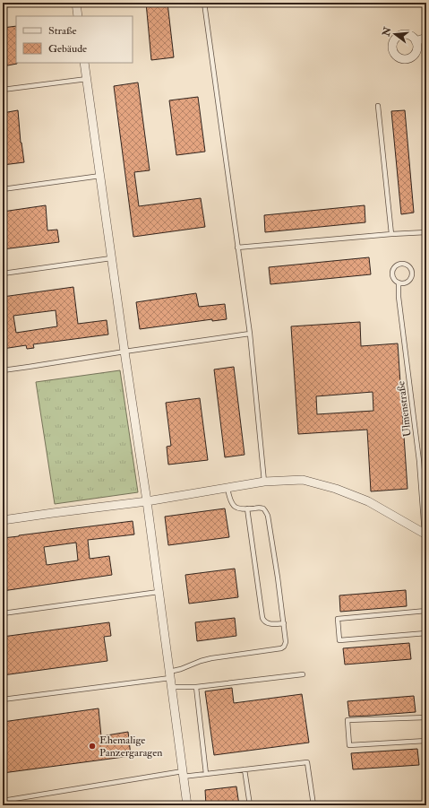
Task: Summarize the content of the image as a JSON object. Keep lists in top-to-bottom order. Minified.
{"streets":{"lane":["Ulmenstraße"]},"places":["Ehemalige Panzergaragen"],"legend":["Straße","Gebäude"],"north":"left"}
